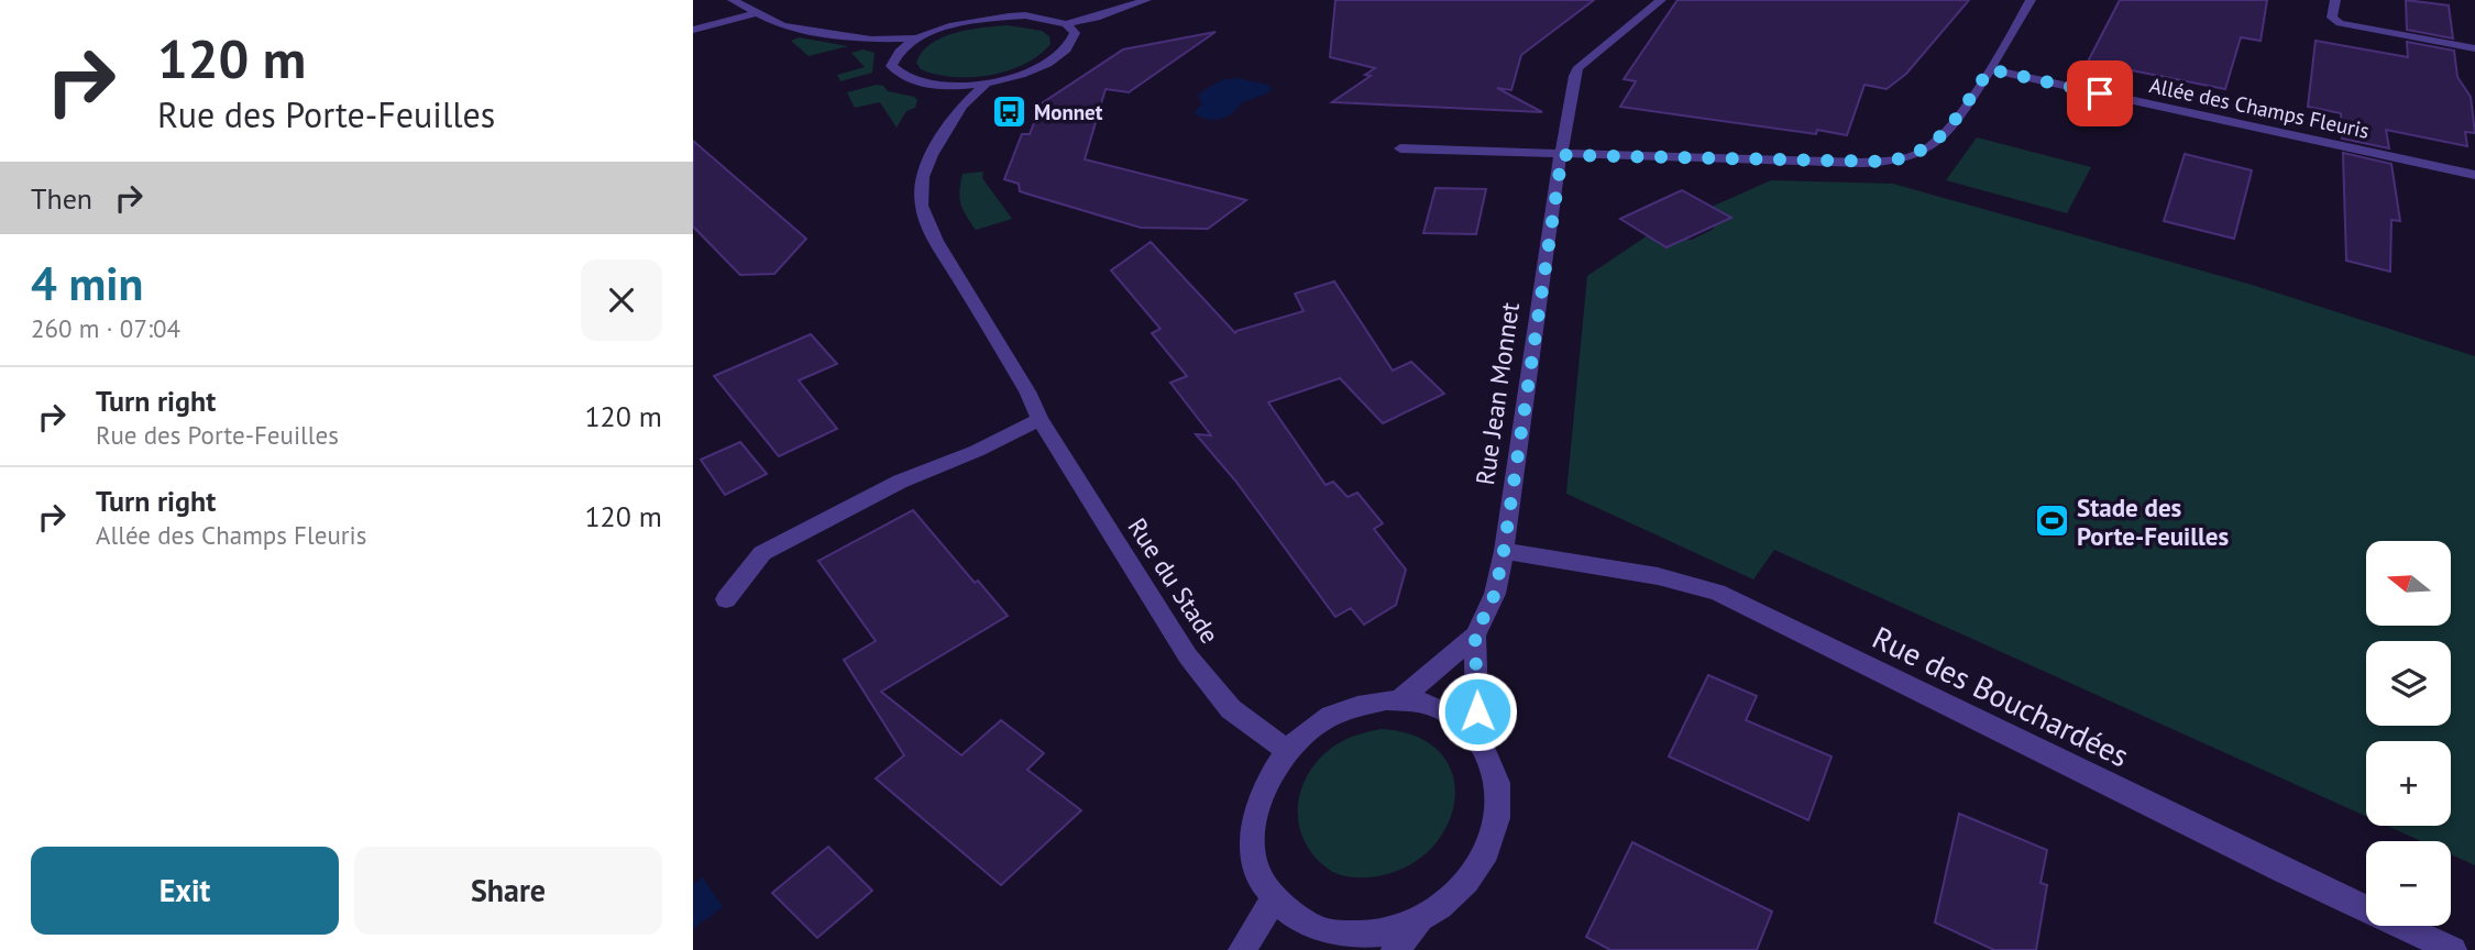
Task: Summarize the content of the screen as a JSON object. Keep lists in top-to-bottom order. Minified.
{"streets":{"street":["Allée des Champs Fleuris","Rue Jean Monnet","Rue du Stade","Rue des Bouchardées"]},"crossings":[["Rue Jean Monnet","Rue du Stade"],["Rue Jean Monnet","Rue des Bouchardées"]],"places":{"bus stop":["Monnet"],"sports":["Stade des Porte-Feuilles"]},"north":"left","page":{"turn":["120 m","Rue des Porte-Feuilles"],"then":"Then","heading":["4 min","260 m · 07:04"],"list":[{"name":"Turn right","note":"Rue des Porte-Feuilles","value":"120 m"},{"name":"Turn right","note":"Allée des Champs Fleuris","value":"120 m"}],"map_buttons":["+","−"],"buttons":["Exit","Share"]}}
